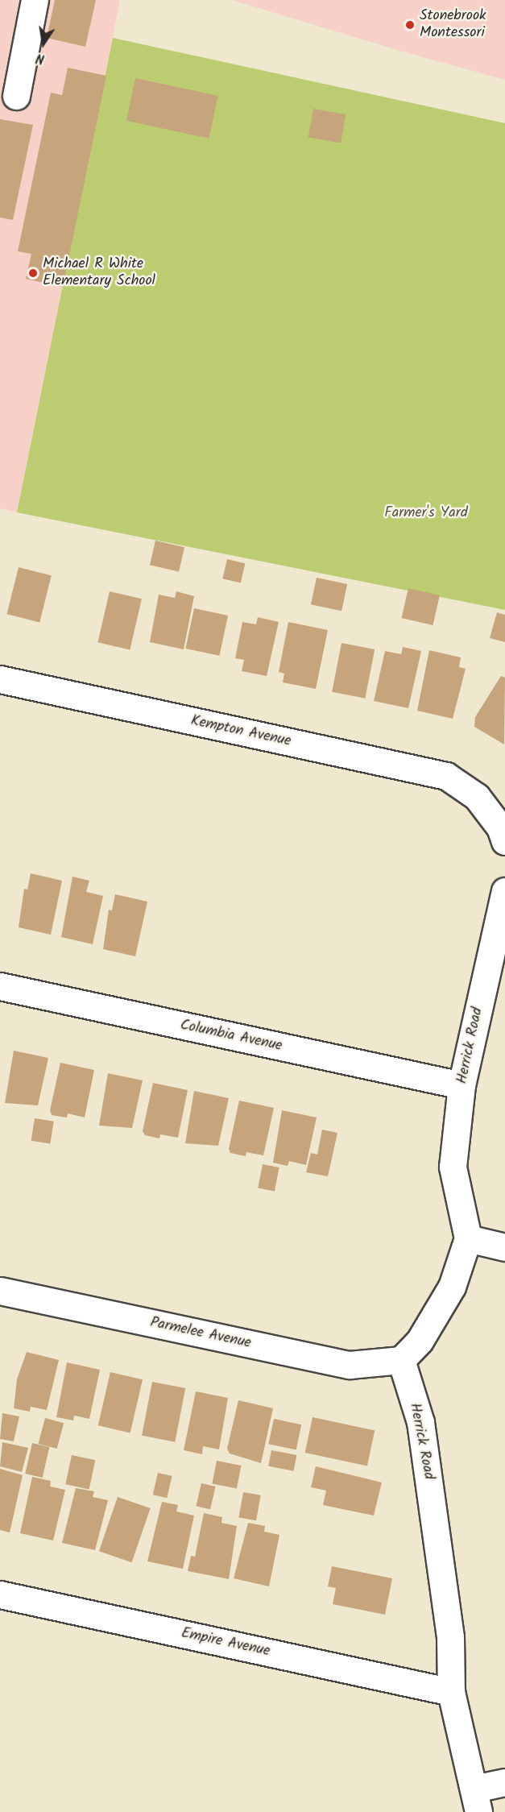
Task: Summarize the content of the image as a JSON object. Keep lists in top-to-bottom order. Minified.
{"streets":{"street":["Kempton Avenue","Columbia Avenue","Herrick Road","Parmelee Avenue","Empire Avenue"]},"crossings":[["Columbia Avenue","Herrick Road"],["Herrick Road","Parmelee Avenue"],["Herrick Road","Empire Avenue"]],"parks":["Farmer's Yard"],"places":["Stonebrook Montessori","Michael R White Elementary School"],"north":"bottom"}
